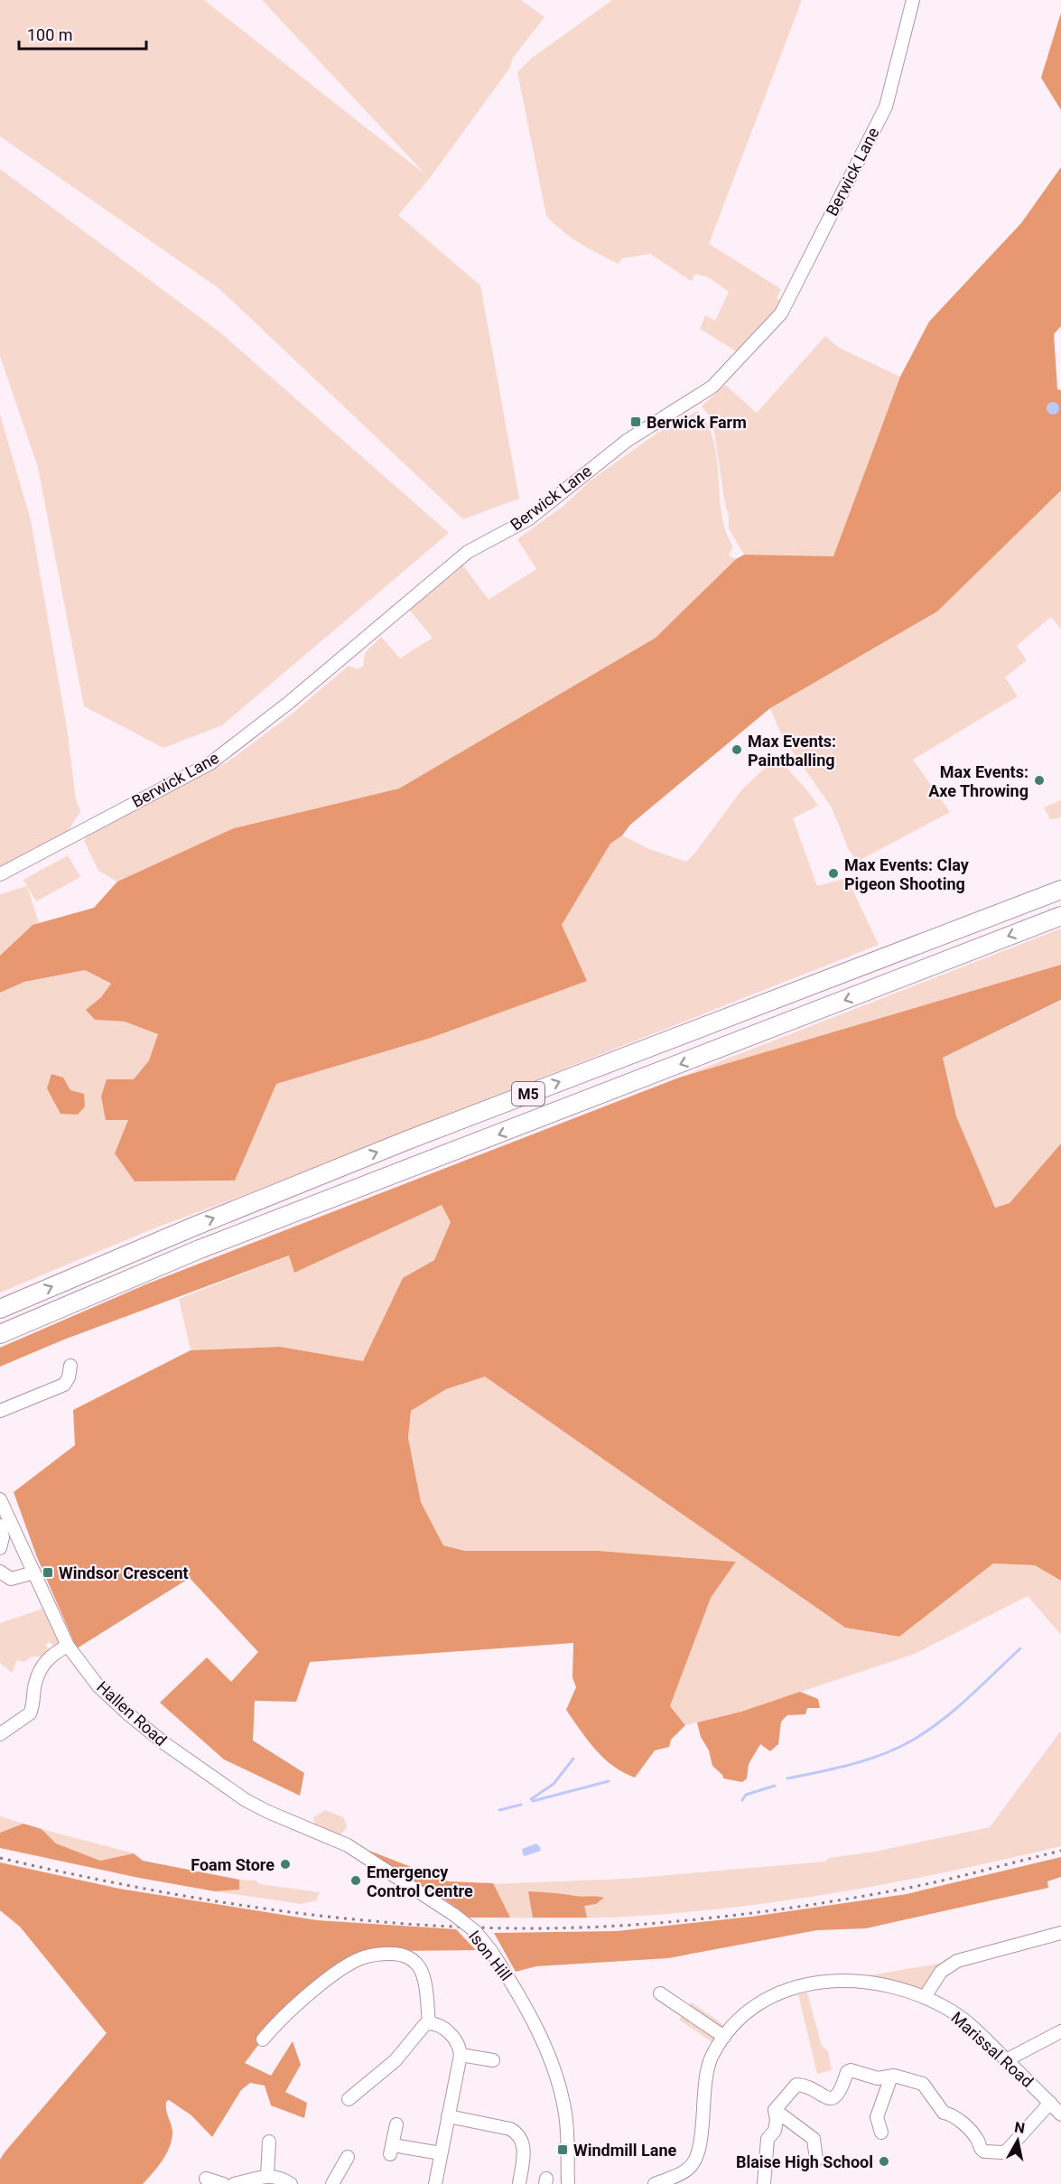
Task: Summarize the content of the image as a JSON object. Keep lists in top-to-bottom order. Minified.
{"streets":{"highway":["M5"],"street":["Berwick Lane","Hallen Road","Ison Hill","Marissal Road"]},"crossings":[["Hallen Road","Ison Hill"]],"places":{"transit":["Berwick Farm","Windsor Crescent","Windmill Lane"],"other":["Max Events: Paintballing","Max Events: Axe Throwing","Max Events: Clay Pigeon Shooting","Foam Store","Emergency Control Centre","Blaise High School"]},"scale_bar":"100 m","north":"top"}
